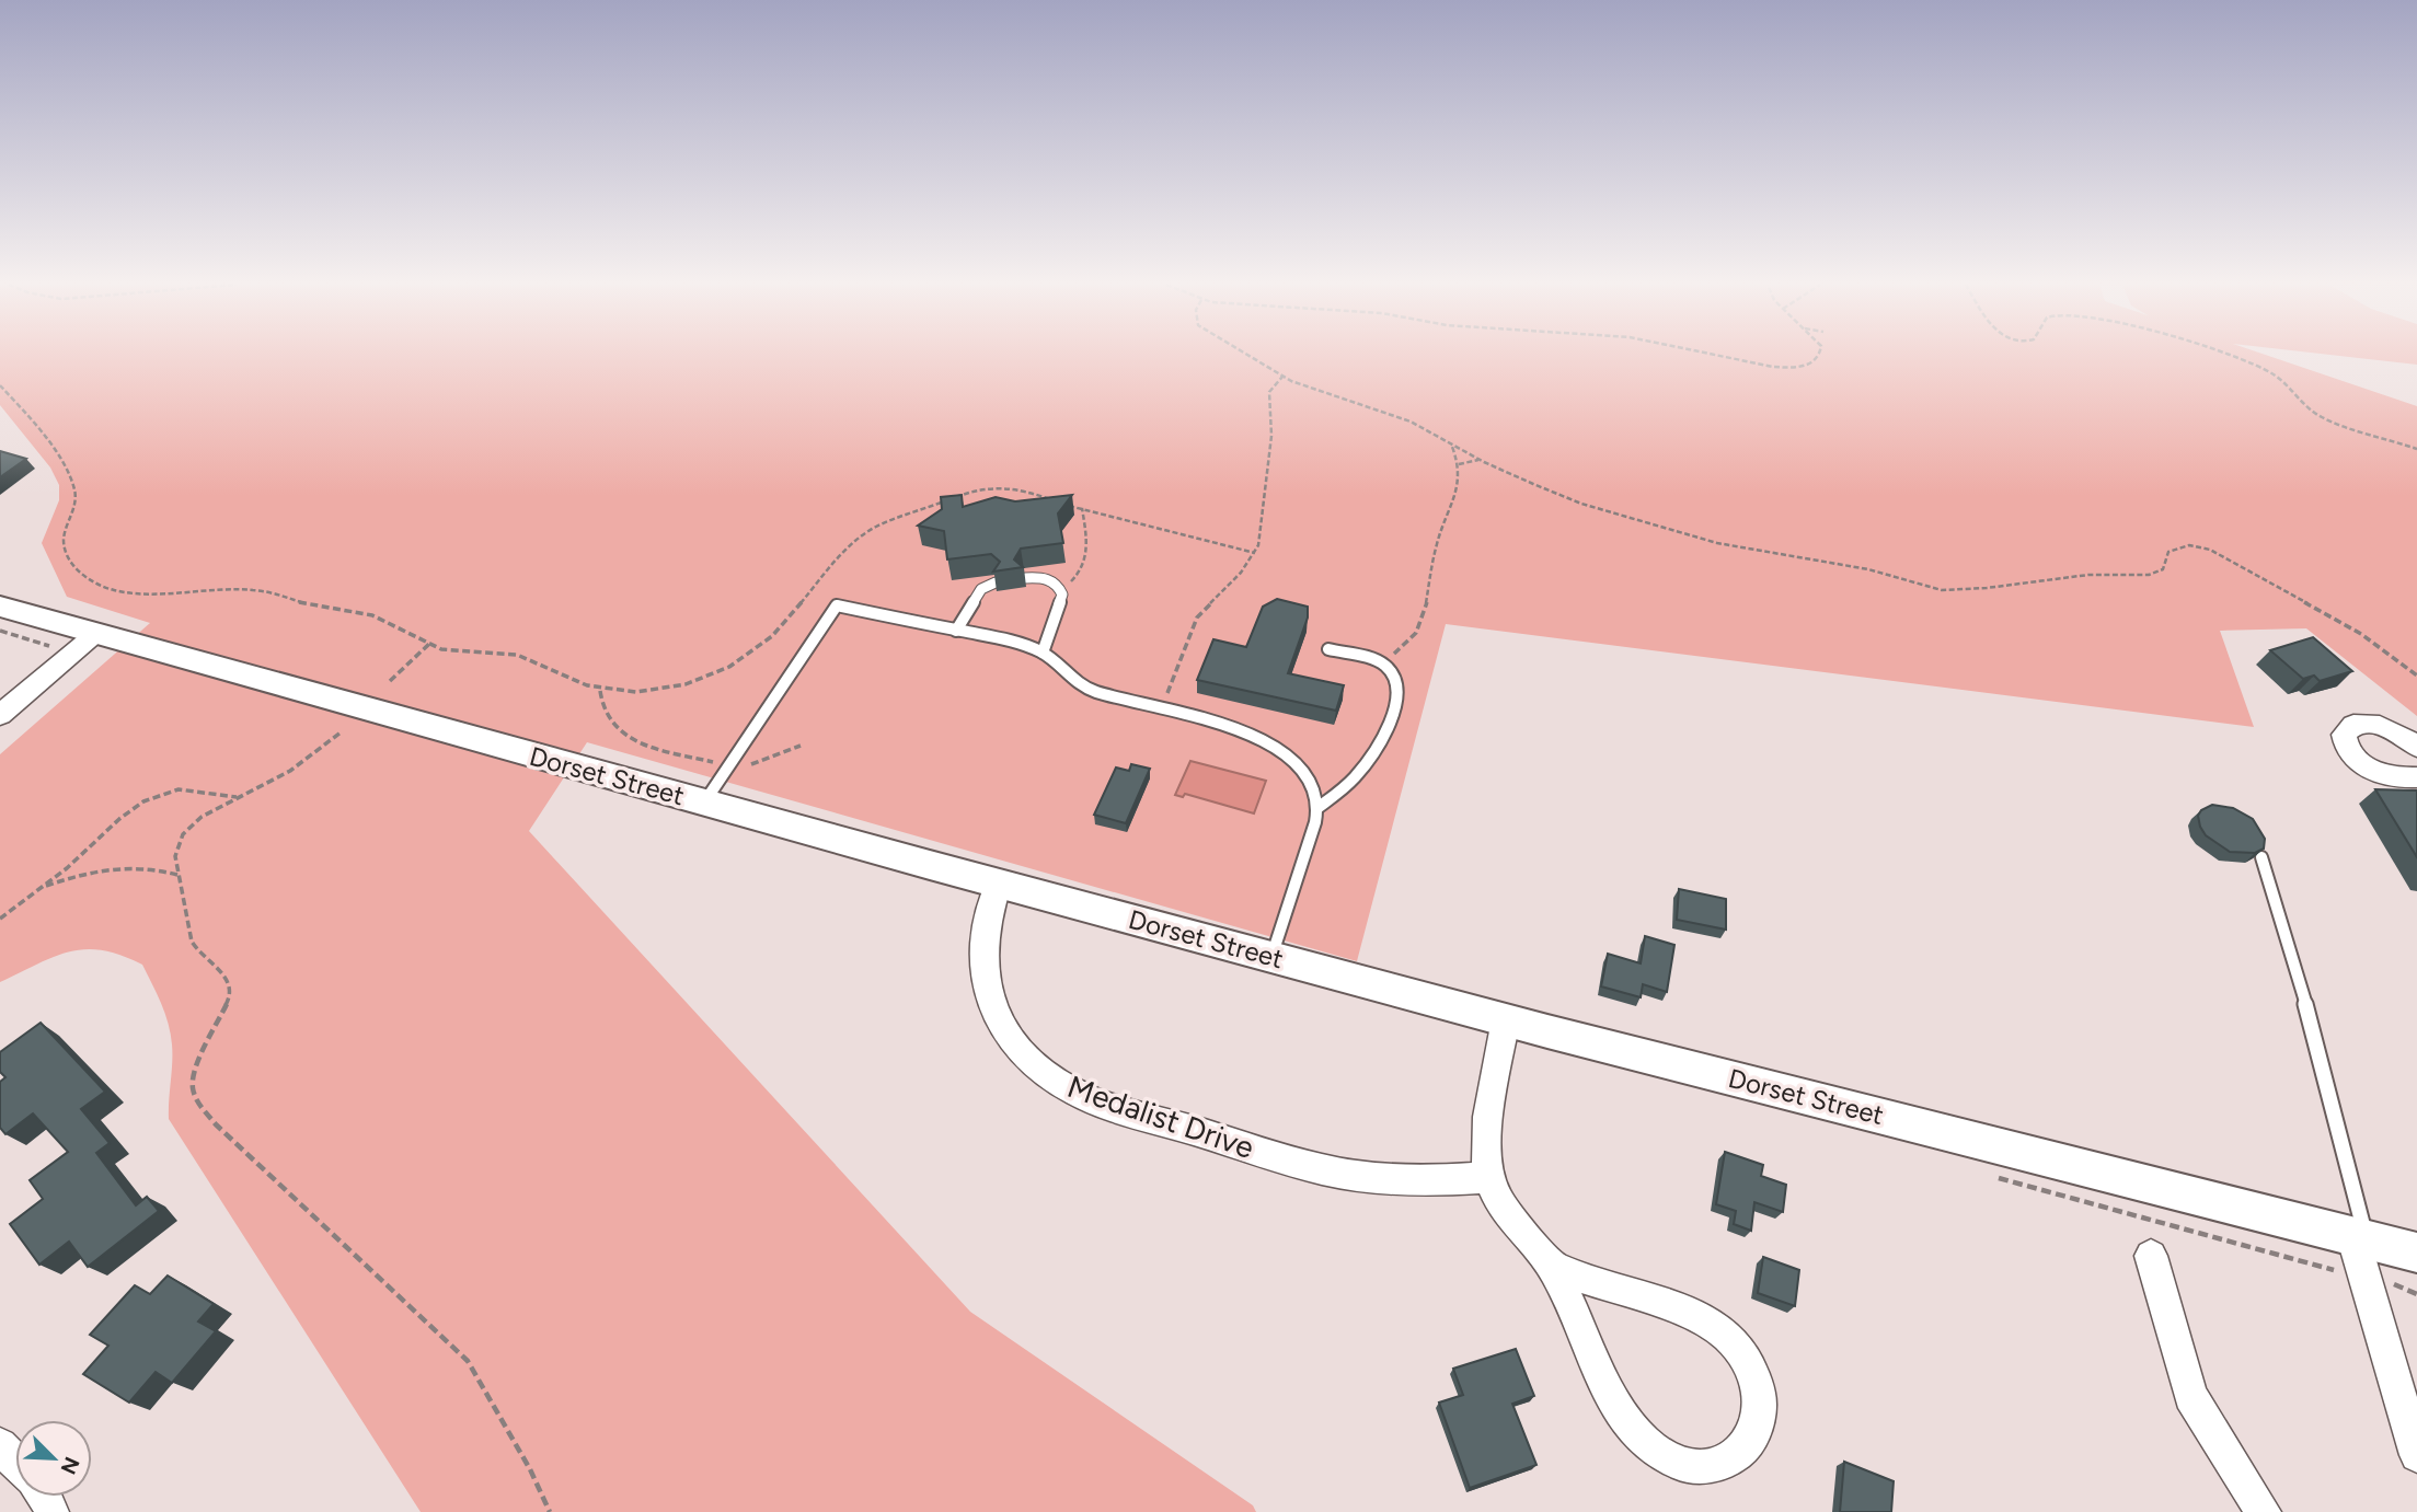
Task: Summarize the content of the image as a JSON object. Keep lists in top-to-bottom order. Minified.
{"streets":{"street":["Dorset Street","Medalist Drive"]},"crossings":[["Dorset Street","Medalist Drive"]],"north":"bottom right"}
